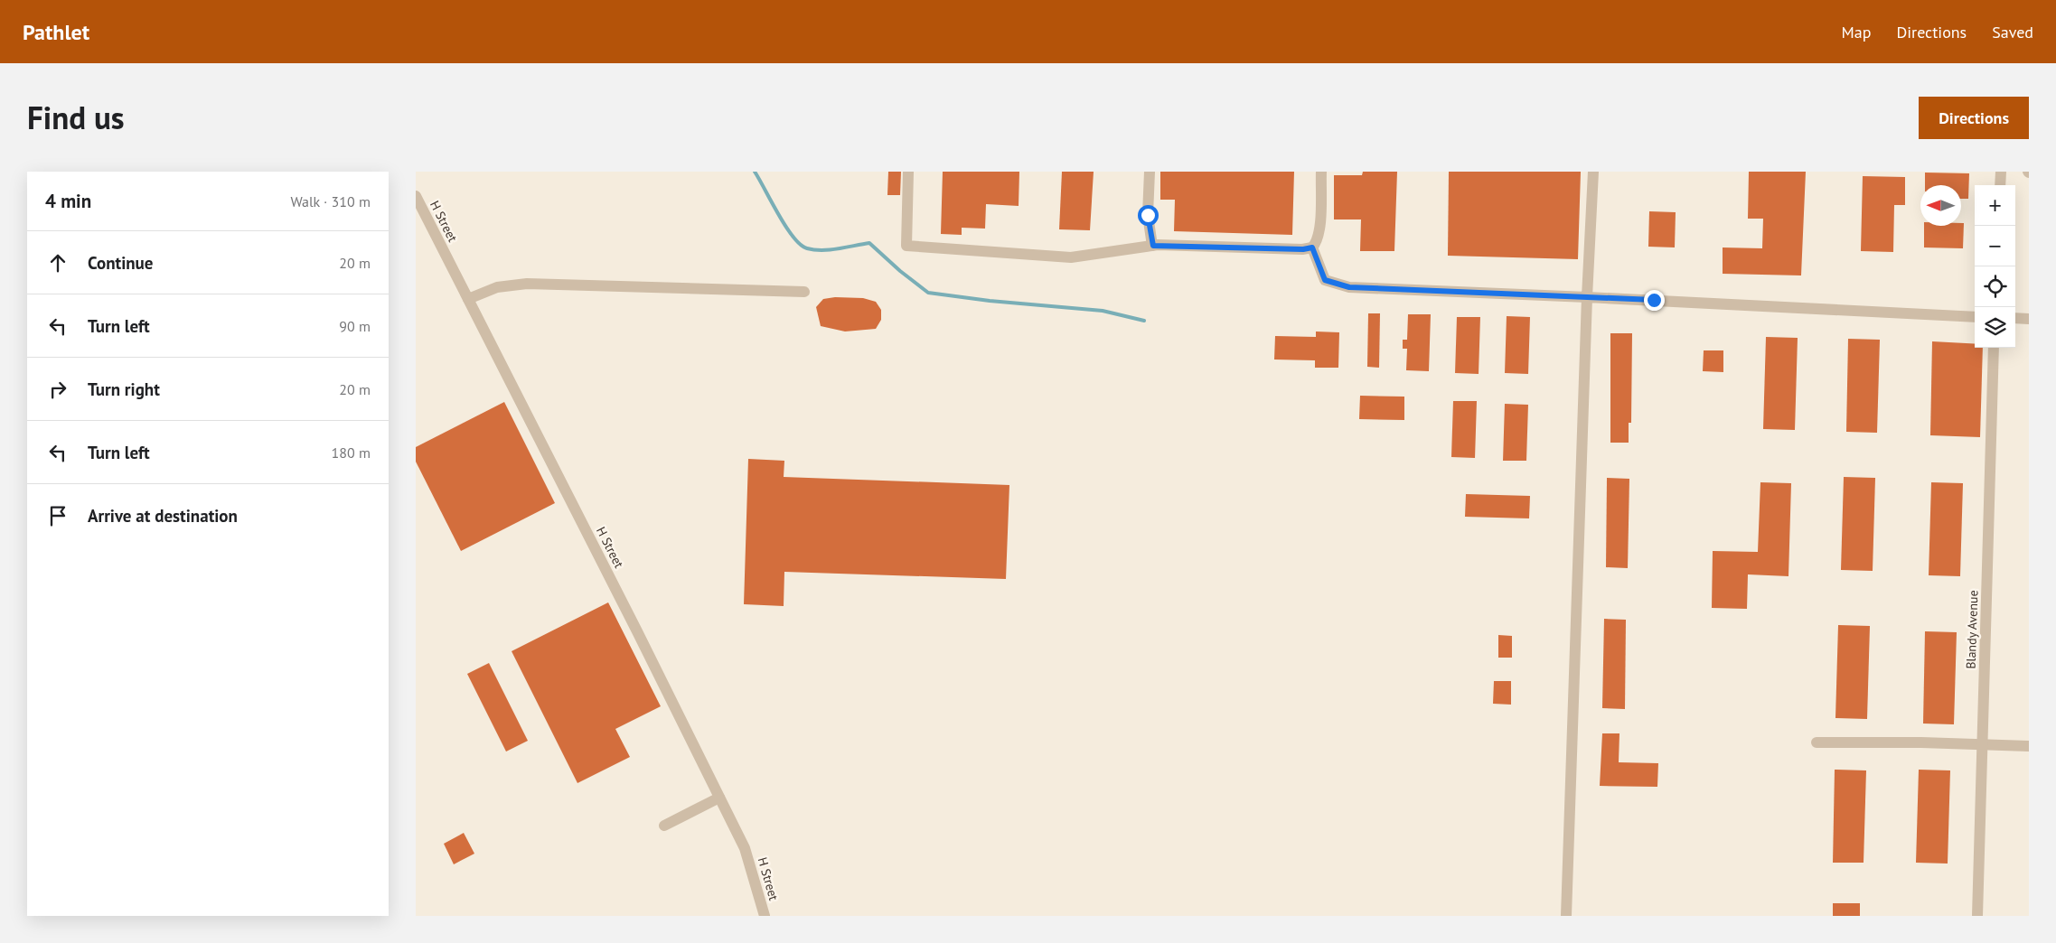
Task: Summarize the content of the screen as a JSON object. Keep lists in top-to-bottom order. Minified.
{"streets":{"street":["H Street","Blandy Avenue"]},"north":"left","page":{"header":"Pathlet","nav":["Map","Directions","Saved"],"title":"Find us","buttons":"Directions","heading":["4 min","Walk · 310 m"],"map_buttons":["+","−"],"list":[["Continue","20 m"],["Turn left","90 m"],["Turn right","20 m"],["Turn left","180 m"],"Arrive at destination"]}}
